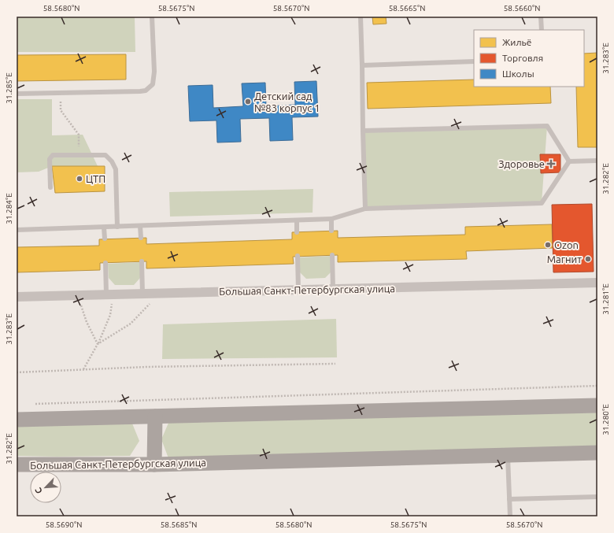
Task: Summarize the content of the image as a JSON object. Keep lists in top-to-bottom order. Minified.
{"streets":{"main road":["Большая Санкт-Петербургская улица"]},"places":{"other":["Детский сад №83 корпус 1","ЦТП","Ozon","Магнит"],"health":["Здоровье"]},"legend":["Жильё","Торговля","Школы"],"north":"bottom left","coordinates":["58.5680°N","58.5675°N","58.5670°N","58.5665°N","58.5660°N","31.283°E","31.285°E","31.282°E","31.284°E","31.281°E","31.280°E","58.5690°N","58.5685°N"]}
